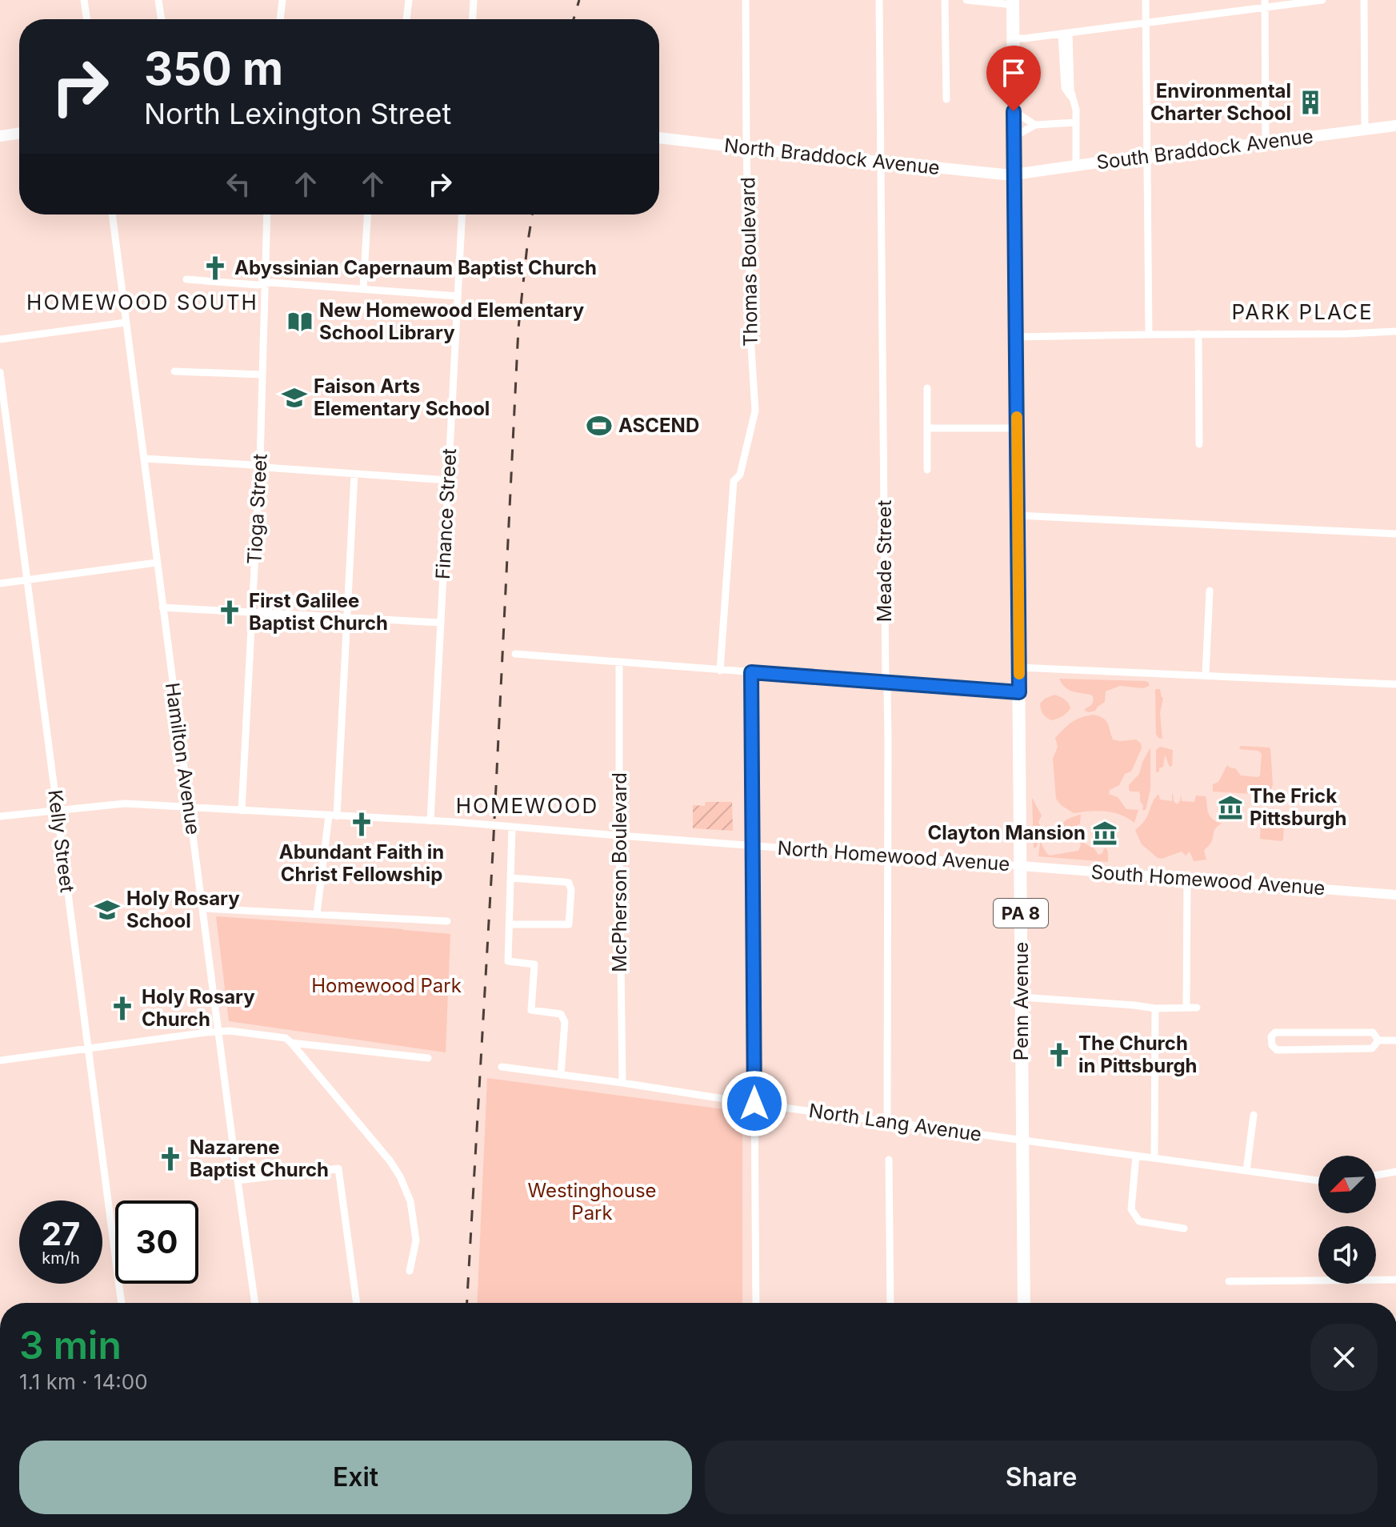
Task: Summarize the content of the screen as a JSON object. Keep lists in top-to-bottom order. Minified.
{"streets":{"highway":["PA 8","Penn Avenue"],"main road":["South Braddock Avenue","North Braddock Avenue"],"street":["Thomas Boulevard","Tioga Street","Finance Street","Meade Street","Hamilton Avenue","Kelly Street","North Homewood Avenue","McPherson Boulevard","South Homewood Avenue","North Lang Avenue"]},"crossings":[["South Braddock Avenue","North Braddock Avenue"],["South Braddock Avenue","Penn Avenue"],["North Braddock Avenue","Thomas Boulevard"],["North Braddock Avenue","Meade Street"],["North Braddock Avenue","Penn Avenue"],["Tioga Street","North Homewood Avenue"],["Finance Street","North Homewood Avenue"],["Meade Street","North Homewood Avenue"],["Meade Street","North Lang Avenue"],["Hamilton Avenue","North Homewood Avenue"],["Kelly Street","North Homewood Avenue"],["North Homewood Avenue","McPherson Boulevard"],["North Homewood Avenue","South Homewood Avenue"],["North Homewood Avenue","Penn Avenue"],["McPherson Boulevard","North Lang Avenue"],["South Homewood Avenue","Penn Avenue"],["Penn Avenue","North Lang Avenue"]],"districts":["HOMEWOOD SOUTH","PARK PLACE","HOMEWOOD"],"parks":["Homewood Park","Westinghouse Park"],"places":{"building":["Environmental Charter School"],"church":["Abyssinian Capernaum Baptist Church","First Galilee Baptist Church","Abundant Faith in Christ Fellowship","Holy Rosary Church","The Church in Pittsburgh","Nazarene Baptist Church"],"library":["New Homewood Elementary School Library"],"school or university":["Faison Arts Elementary School","Holy Rosary School"],"sports":["ASCEND"],"museum":["The Frick Pittsburgh","Clayton Mansion"]},"north":"bottom left","page":{"turn":["350 m","North Lexington Street"],"speed":"27 km/h","limit":"30","heading":["3 min","1.1 km · 14:00"],"buttons":["Exit","Share"]}}
